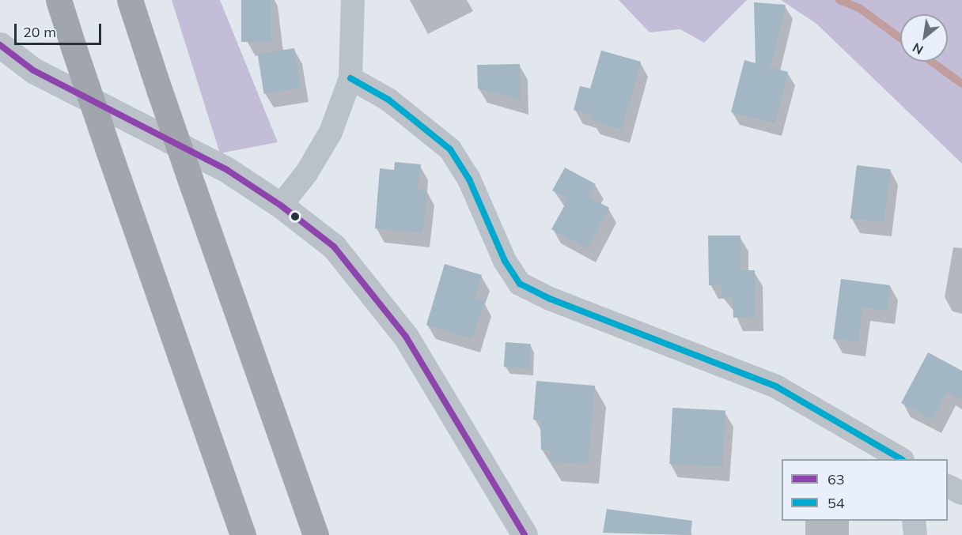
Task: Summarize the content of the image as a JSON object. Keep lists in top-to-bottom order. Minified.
{"lines":["transit line 63","transit line 54"],"legend":["63","54"],"scale_bar":"20 m","north":"bottom left"}
